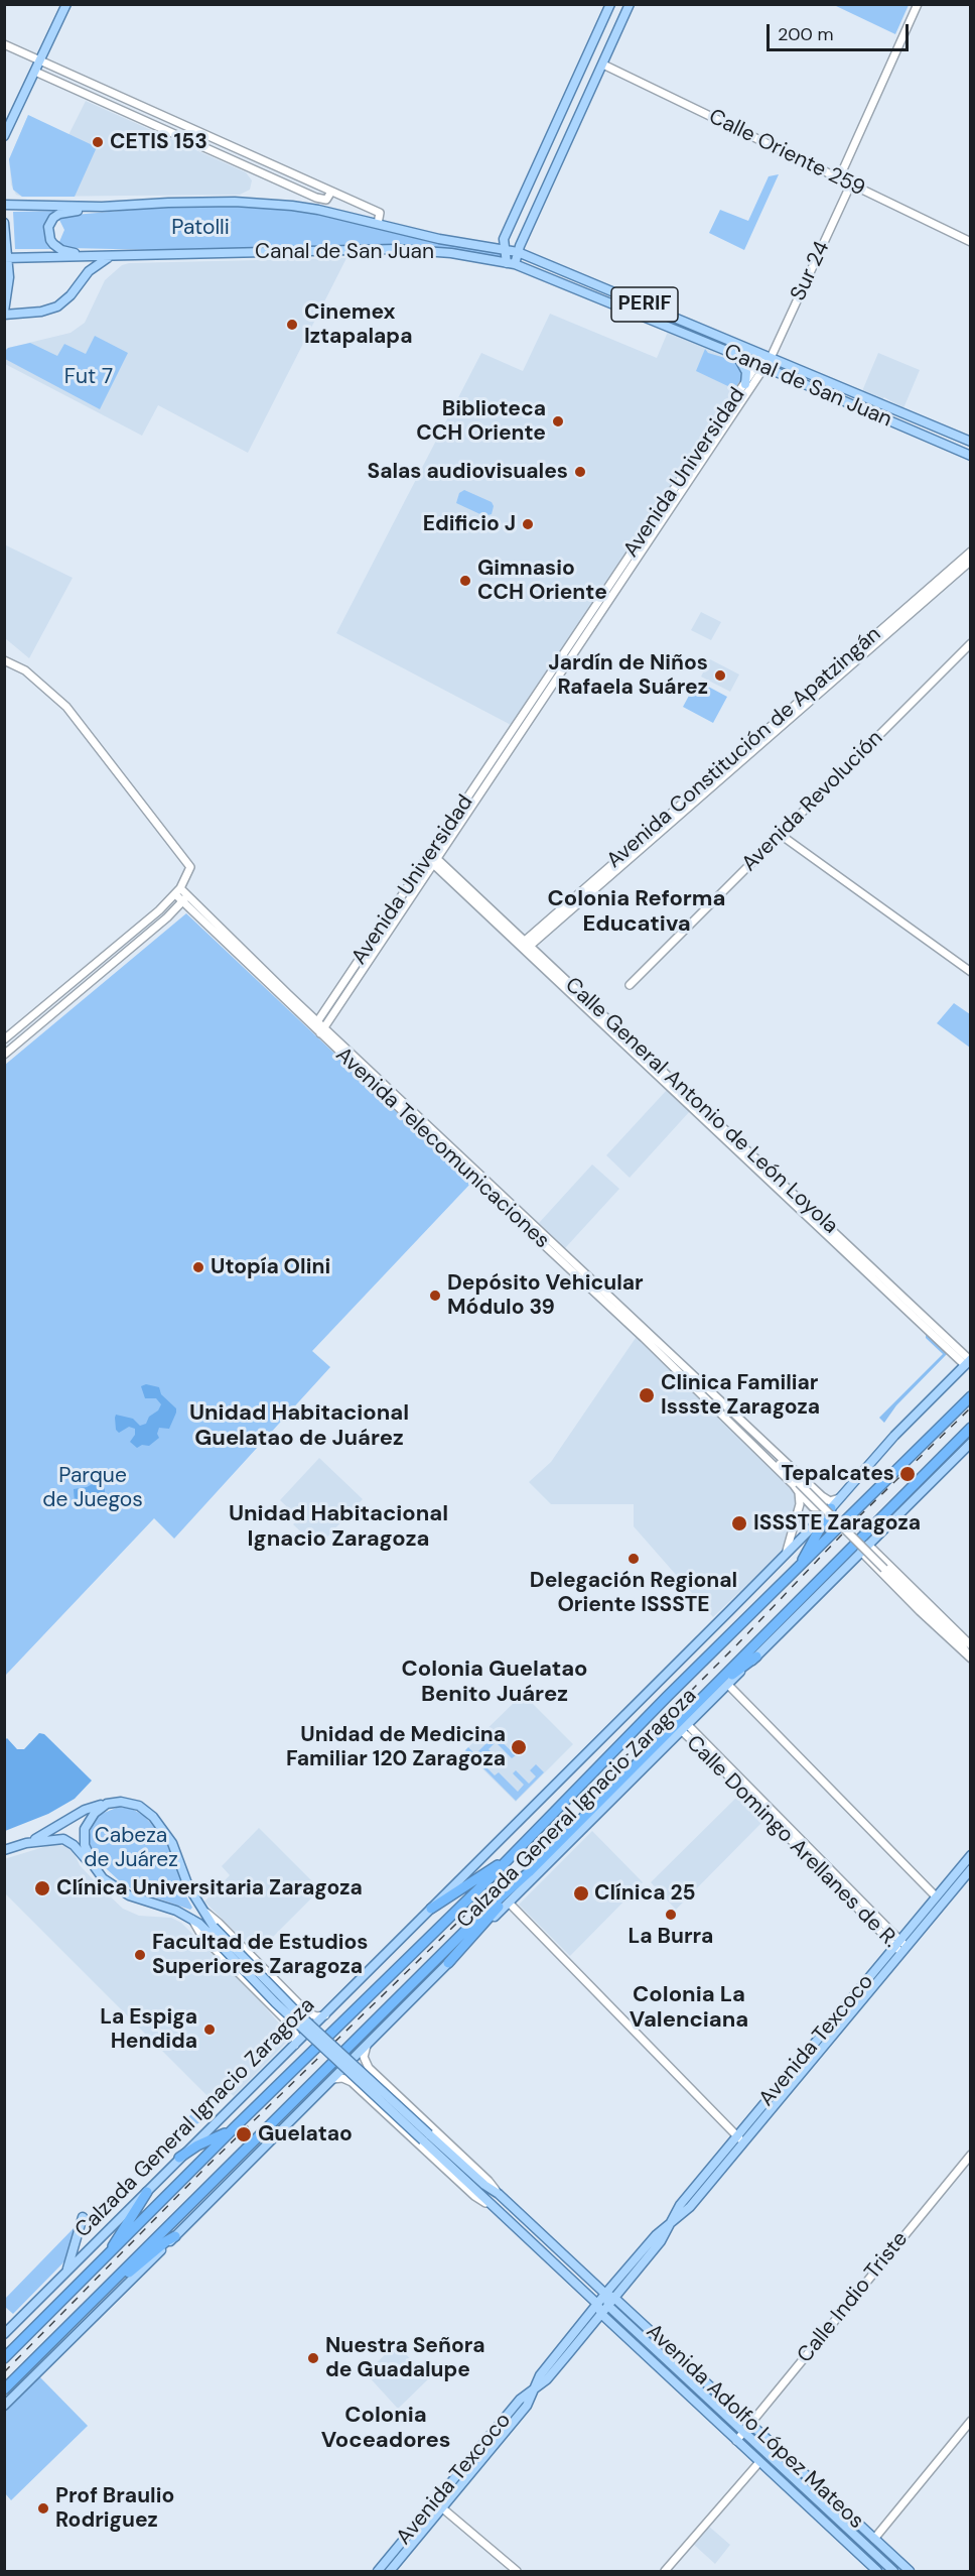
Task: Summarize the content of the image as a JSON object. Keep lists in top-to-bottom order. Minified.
{"streets":{"highway":["Calzada General Ignacio Zaragoza"],"main road":["Canal de San Juan","PERIF","Avenida Texcoco","Avenida Adolfo López Mateos"],"street":["Calle Oriente 259","Sur 24","Avenida Universidad","Avenida Constitución de Apatzingán","Avenida Revolución","Calle General Antonio de León Loyola","Avenida Telecomunicaciones","Calle Domingo Arellanes de R.","Calle Indio Triste"]},"crossings":[["Calle Oriente 259","Sur 24"],["Canal de San Juan","Sur 24"],["Canal de San Juan","PERIF"],["Canal de San Juan","Avenida Universidad"],["Sur 24","Avenida Universidad"],["Avenida Universidad","Calle General Antonio de León Loyola"],["Avenida Universidad","Avenida Telecomunicaciones"],["Avenida Constitución de Apatzingán","Calle General Antonio de León Loyola"],["Calle General Antonio de León Loyola","Calzada General Ignacio Zaragoza"],["Calzada General Ignacio Zaragoza","Calle Domingo Arellanes de R."],["Calle Domingo Arellanes de R.","Avenida Texcoco"],["Avenida Texcoco","Avenida Adolfo López Mateos"],["Calle Indio Triste","Avenida Adolfo López Mateos"]],"districts":["Colonia Reforma Educativa","Unidad Habitacional Guelatao de Juárez","Unidad Habitacional Ignacio Zaragoza","Colonia Guelatao Benito Juárez","Colonia La Valenciana","Colonia Voceadores"],"parks":["Patolli","Fut 7","Parque de Juegos","Cabeza de Juárez"],"places":["CETIS 153","Cinemex Iztapalapa","Biblioteca CCH Oriente","Salas audiovisuales","Edificio J","Gimnasio CCH Oriente","Jardín de Niños Rafaela Suárez","Utopía Olini","Depósito Vehicular Módulo 39","Clinica Familiar Issste Zaragoza","Tepalcates","ISSSTE Zaragoza","Delegación Regional Oriente ISSSTE","Unidad de Medicina Familiar 120 Zaragoza","Clínica Universitaria Zaragoza","Clínica 25","La Burra","Facultad de Estudios Superiores Zaragoza","La Espiga Hendida","Guelatao","Nuestra Señora de Guadalupe","Prof Braulio Rodriguez"],"scale_bar":"200 m"}
